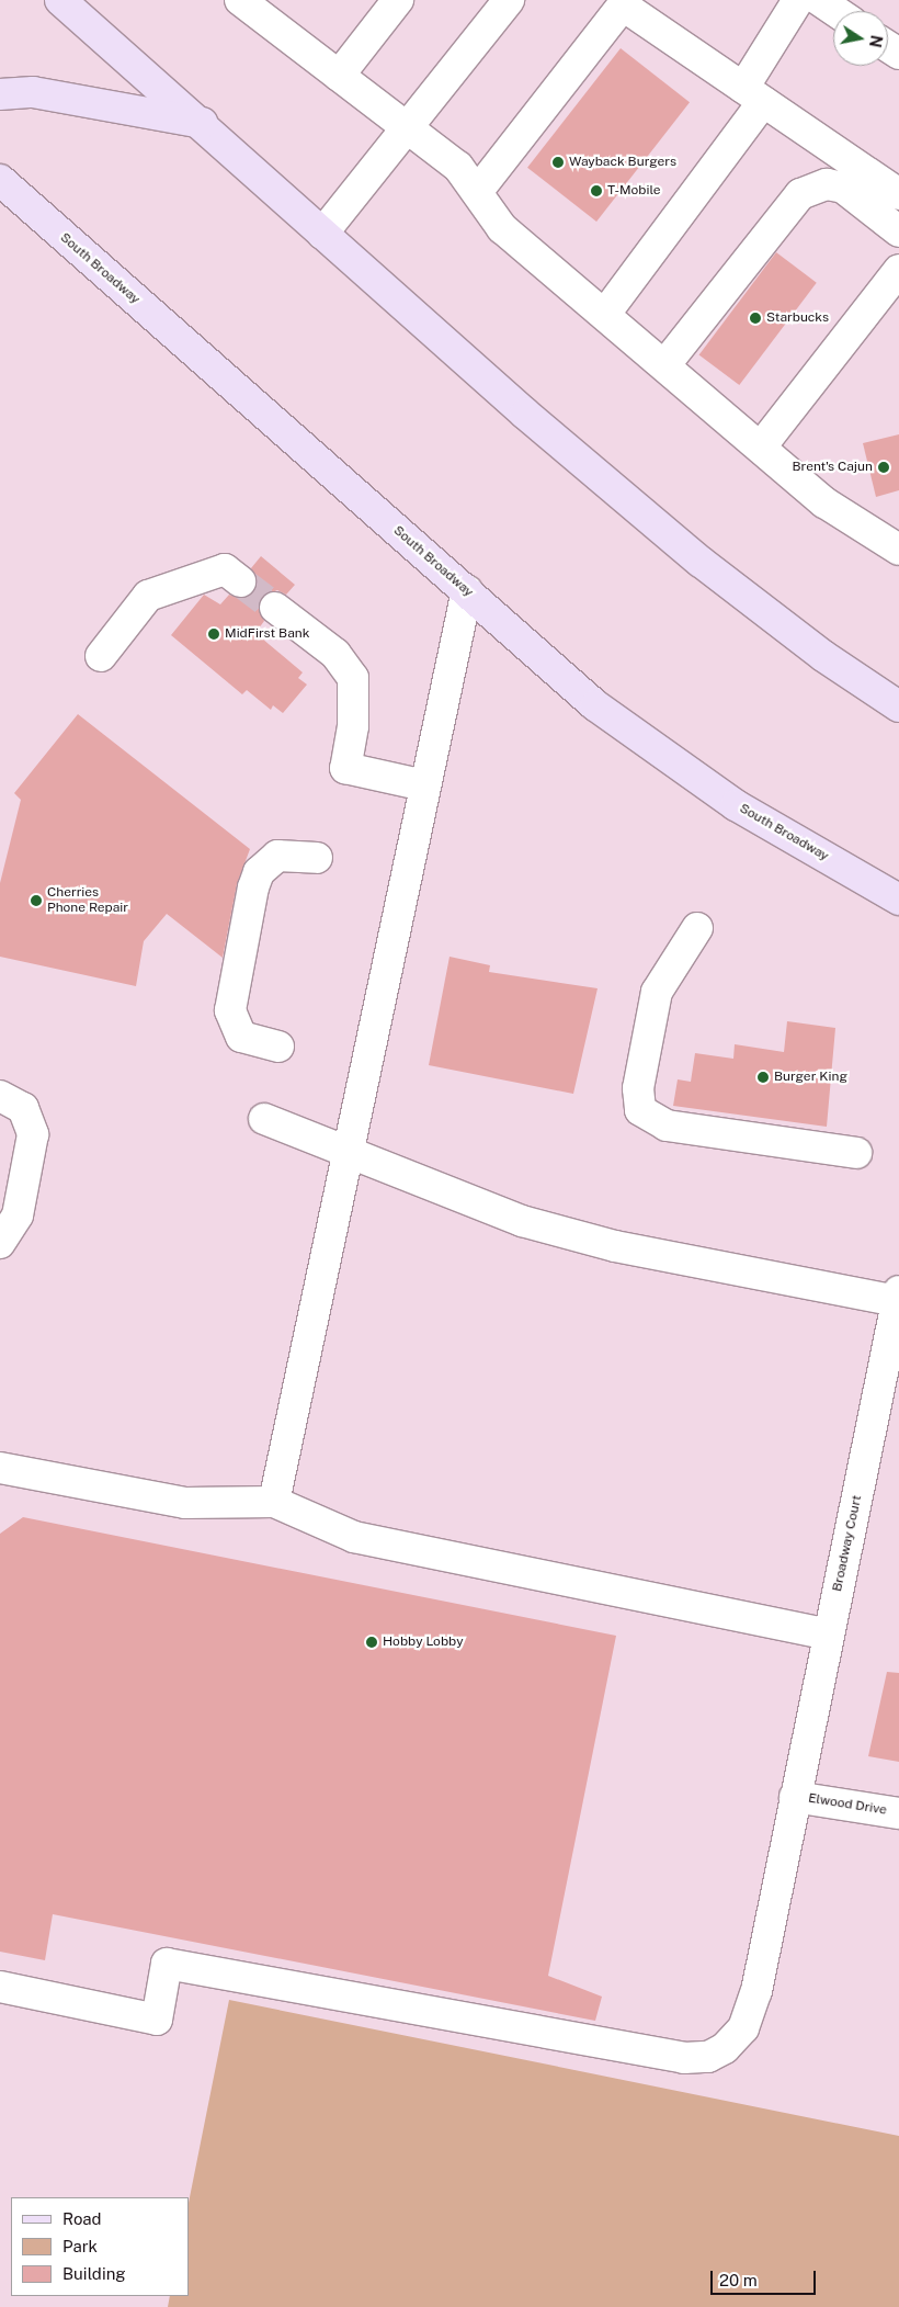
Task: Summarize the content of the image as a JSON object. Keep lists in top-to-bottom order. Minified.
{"streets":{"main road":["South Broadway"],"street":["Broadway Court","Elwood Drive"]},"crossings":[["Broadway Court","Elwood Drive"]],"places":["Wayback Burgers","T-Mobile","Starbucks","Brent's Cajun","MidFirst Bank","Cherries Phone Repair","Burger King","Hobby Lobby"],"legend":["Road","Park","Building"],"scale_bar":"20 m","north":"right"}
